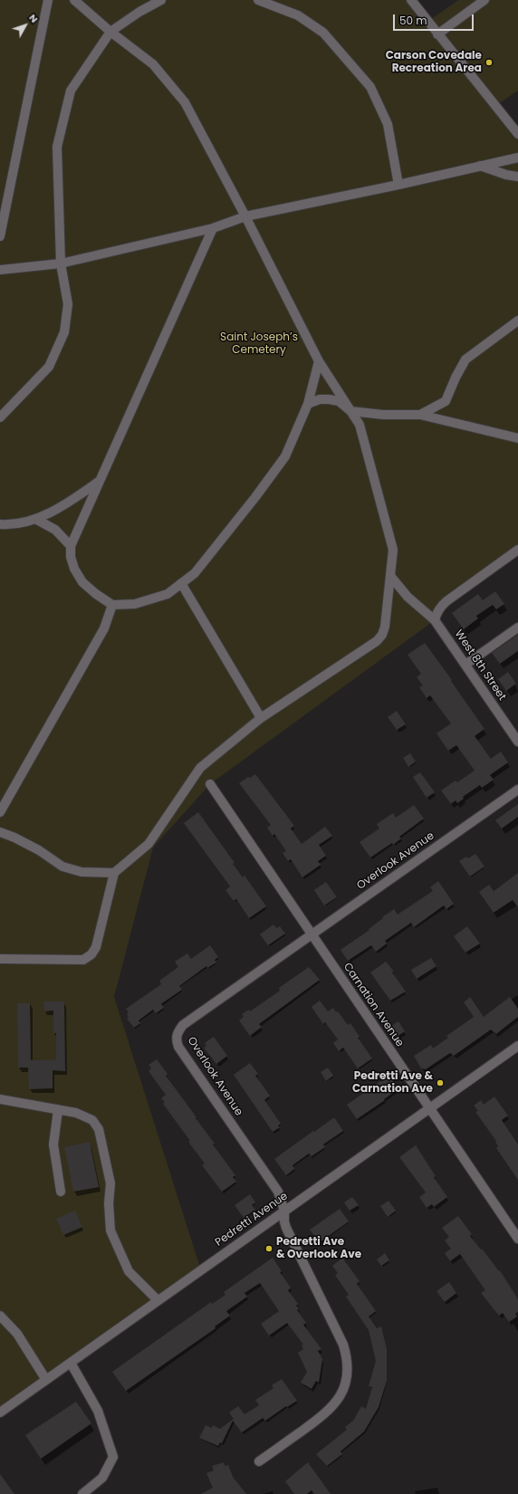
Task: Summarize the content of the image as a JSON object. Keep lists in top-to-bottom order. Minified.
{"streets":{"street":["West 8th Street","Overlook Avenue","Carnation Avenue","Pedretti Avenue"]},"crossings":[["Overlook Avenue","Carnation Avenue"],["Overlook Avenue","Pedretti Avenue"],["Carnation Avenue","Pedretti Avenue"]],"parks":["Saint Joseph’s Cemetery"],"places":["Carson Covedale Recreation Area","Pedretti Ave & Carnation Ave","Pedretti Ave & Overlook Ave"],"scale_bar":"50 m","north":"top right"}
